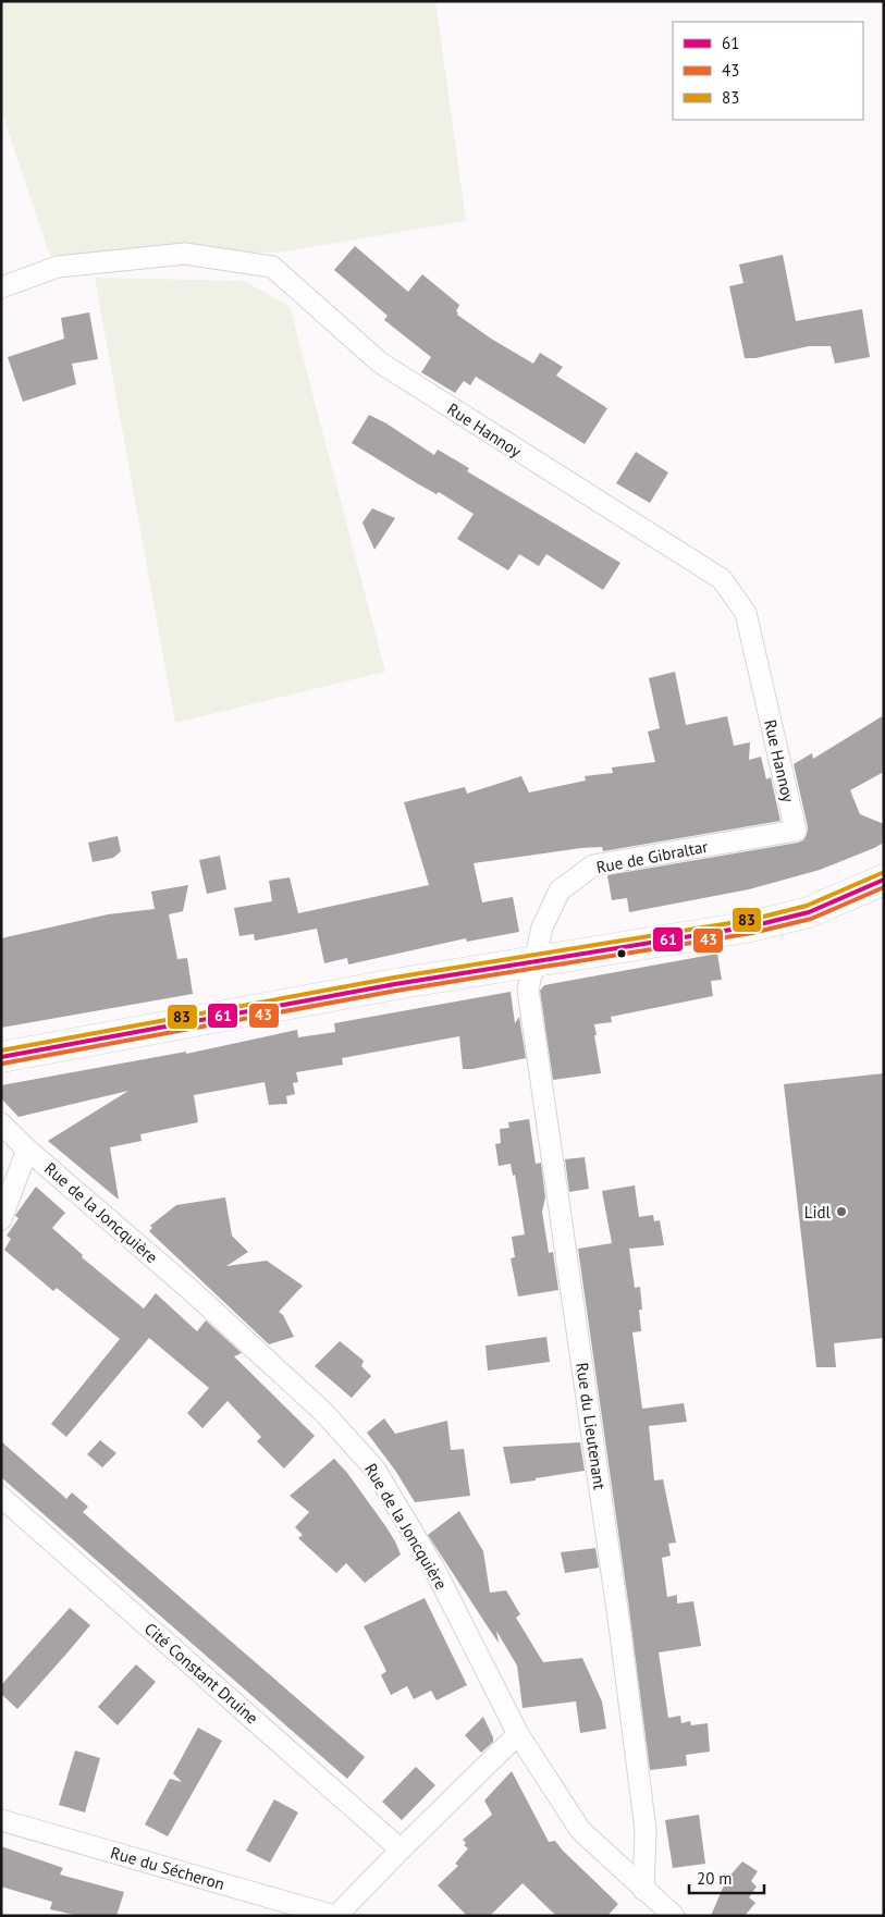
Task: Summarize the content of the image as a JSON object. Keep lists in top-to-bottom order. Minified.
{"streets":{"street":["Rue Hannoy","Rue de Gibraltar","Rue de la Joncquière","Rue du Lieutenant","Cité Constant Druine","Rue du Sécheron"]},"crossings":[["Rue Hannoy","Rue de Gibraltar"],["Rue de Gibraltar","Rue du Lieutenant"],["Rue de la Joncquière","Rue du Lieutenant"],["Rue de la Joncquière","Rue du Sécheron"],["Cité Constant Druine","Rue du Sécheron"]],"places":["Lidl"],"lines":["transit line 83","transit line 61","transit line 43"],"legend":["61","43","83"],"scale_bar":"20 m"}
